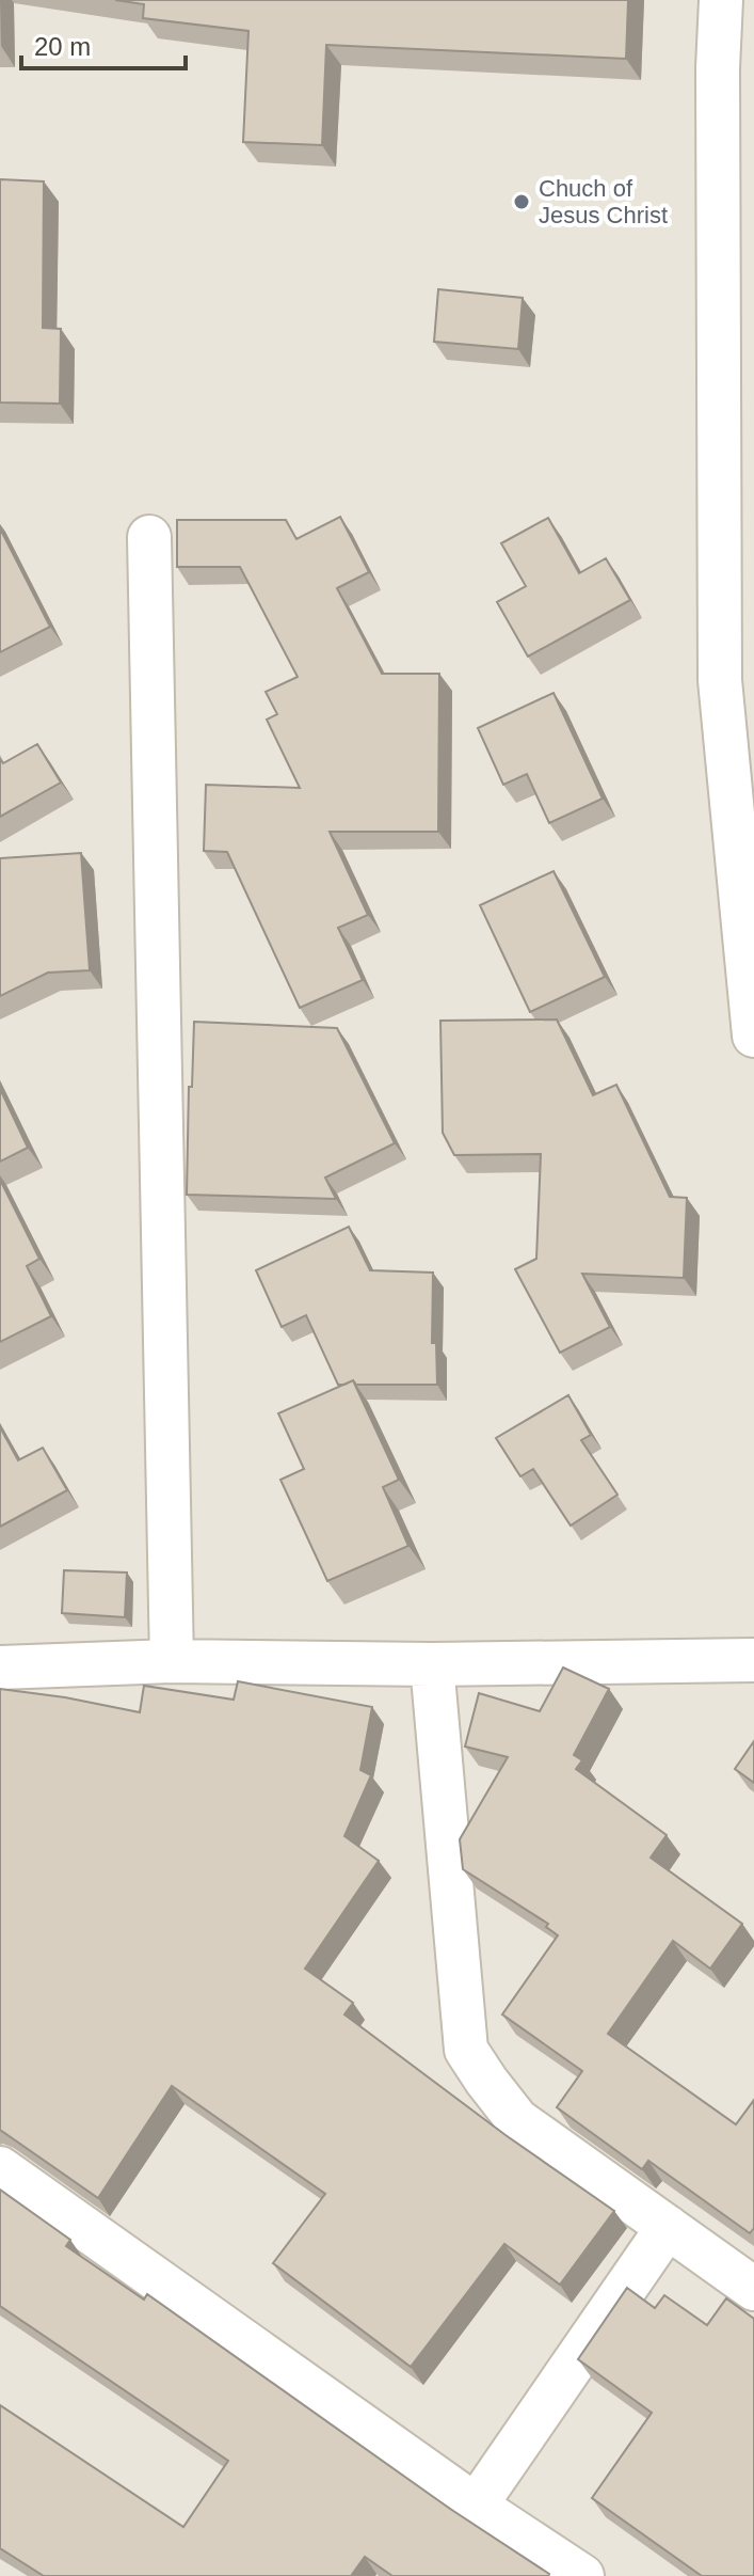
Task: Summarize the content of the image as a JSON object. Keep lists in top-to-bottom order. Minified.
{"places":["Chuch of Jesus Christ"],"scale_bar":"20 m"}
